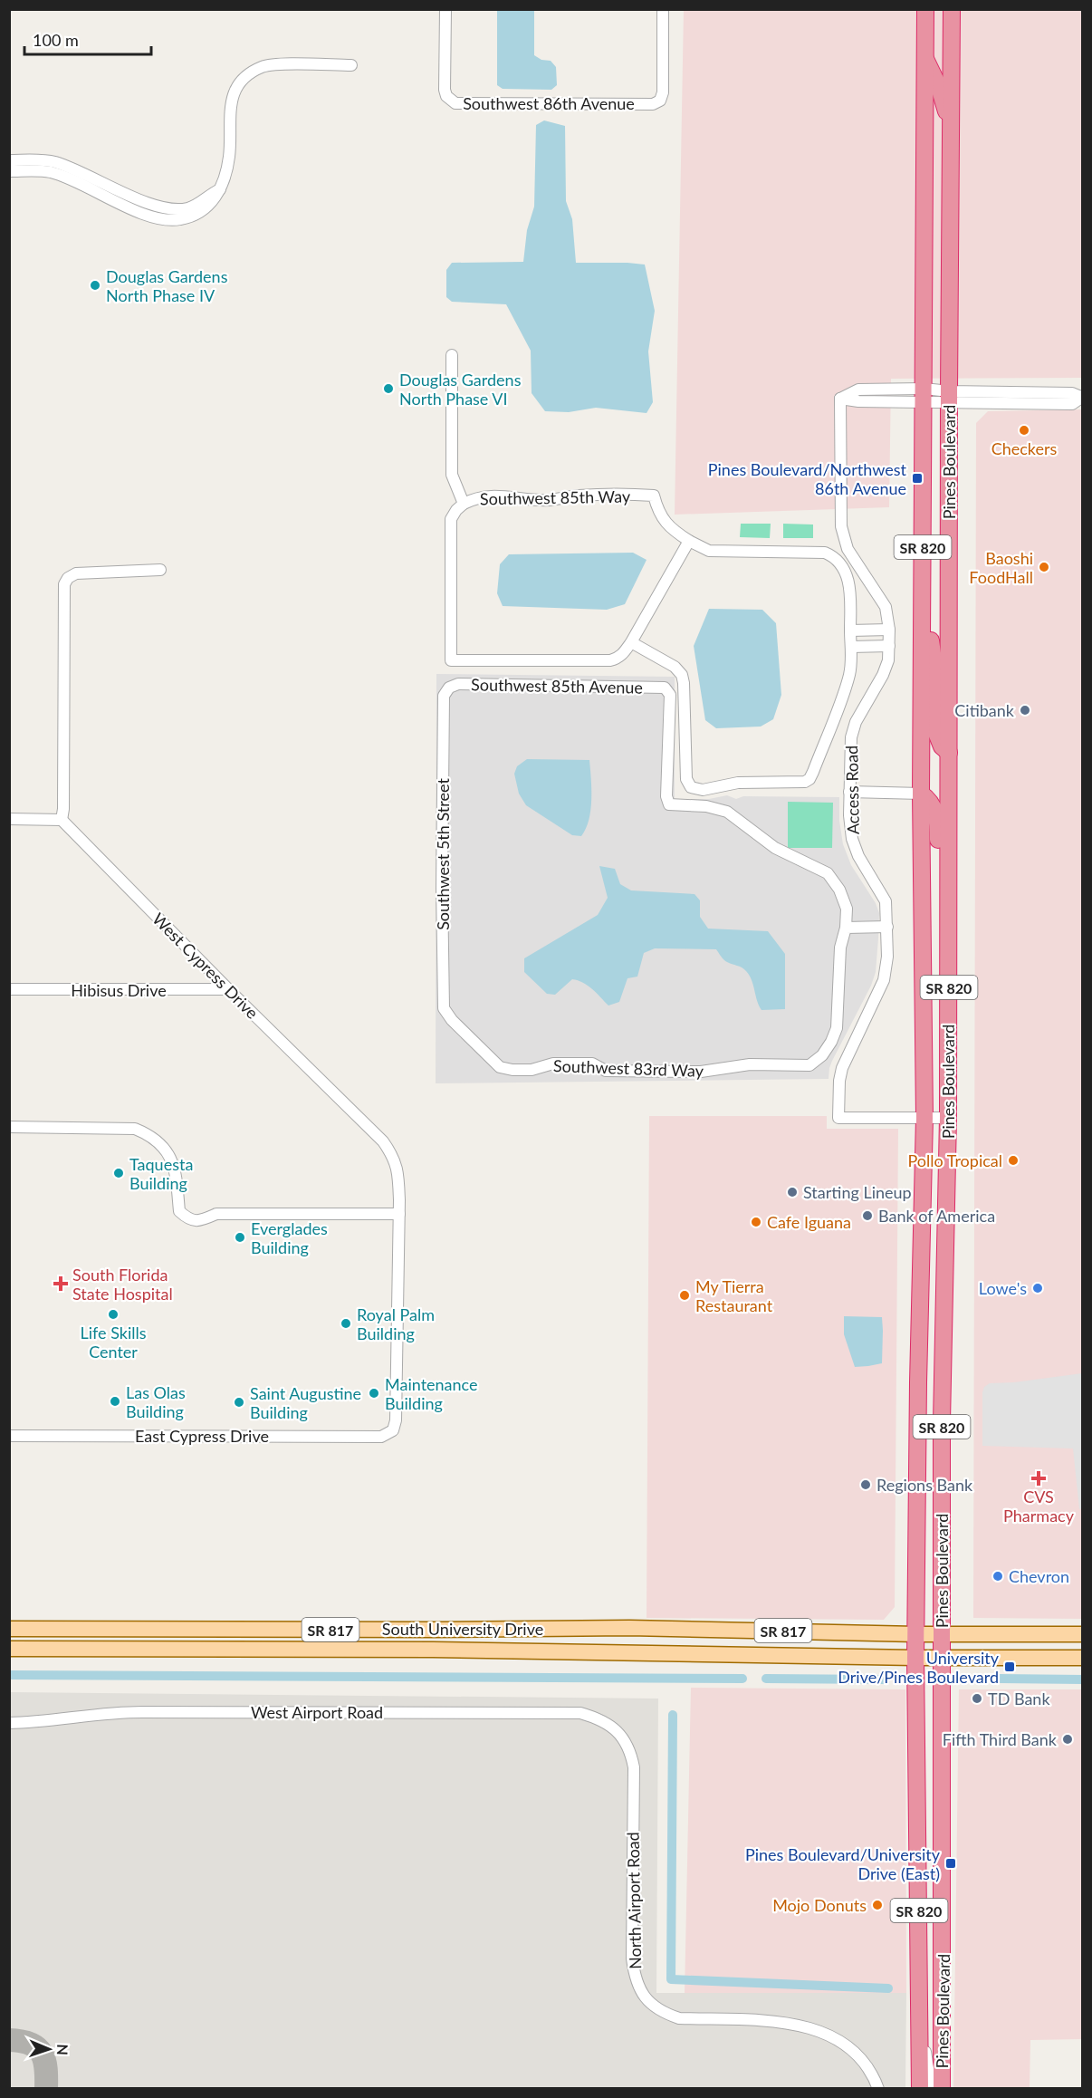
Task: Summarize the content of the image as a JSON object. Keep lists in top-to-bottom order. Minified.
{"streets":{"highway":["Pines Boulevard","SR 820"],"main road":["South University Drive","SR 817"],"street":["Southwest 86th Avenue","Southwest 85th Way","Southwest 85th Avenue","Access Road","Southwest 5th Street","West Cypress Drive","Hibisus Drive","Southwest 83rd Way","East Cypress Drive","West Airport Road","North Airport Road"]},"crossings":[["Pines Boulevard","Access Road"],["Pines Boulevard","South University Drive"],["Pines Boulevard","SR 817"],["Southwest 85th Avenue","Southwest 5th Street"],["Southwest 85th Avenue","Southwest 83rd Way"],["Southwest 5th Street","Southwest 83rd Way"],["West Cypress Drive","Hibisus Drive"],["West Cypress Drive","East Cypress Drive"],["South University Drive","SR 817"],["West Airport Road","North Airport Road"]],"places":{"other":["Douglas Gardens North Phase IV","Douglas Gardens North Phase VI","Checkers","Baoshi FoodHall","Citibank","Pollo Tropical","Taquesta Building","Starting Lineup","Bank of America","Cafe Iguana","Everglades Building","Lowe's","My Tierra Restaurant","Life Skills Center","Royal Palm Building","Maintenance Building","Las Olas Building","Saint Augustine Building","Regions Bank","Chevron","TD Bank","Fifth Third Bank","Mojo Donuts"],"transit":["Pines Boulevard/Northwest 86th Avenue","University Drive/Pines Boulevard","Pines Boulevard/University Drive (East)"],"health":["South Florida State Hospital","CVS Pharmacy"]},"scale_bar":"100 m","north":"right"}
